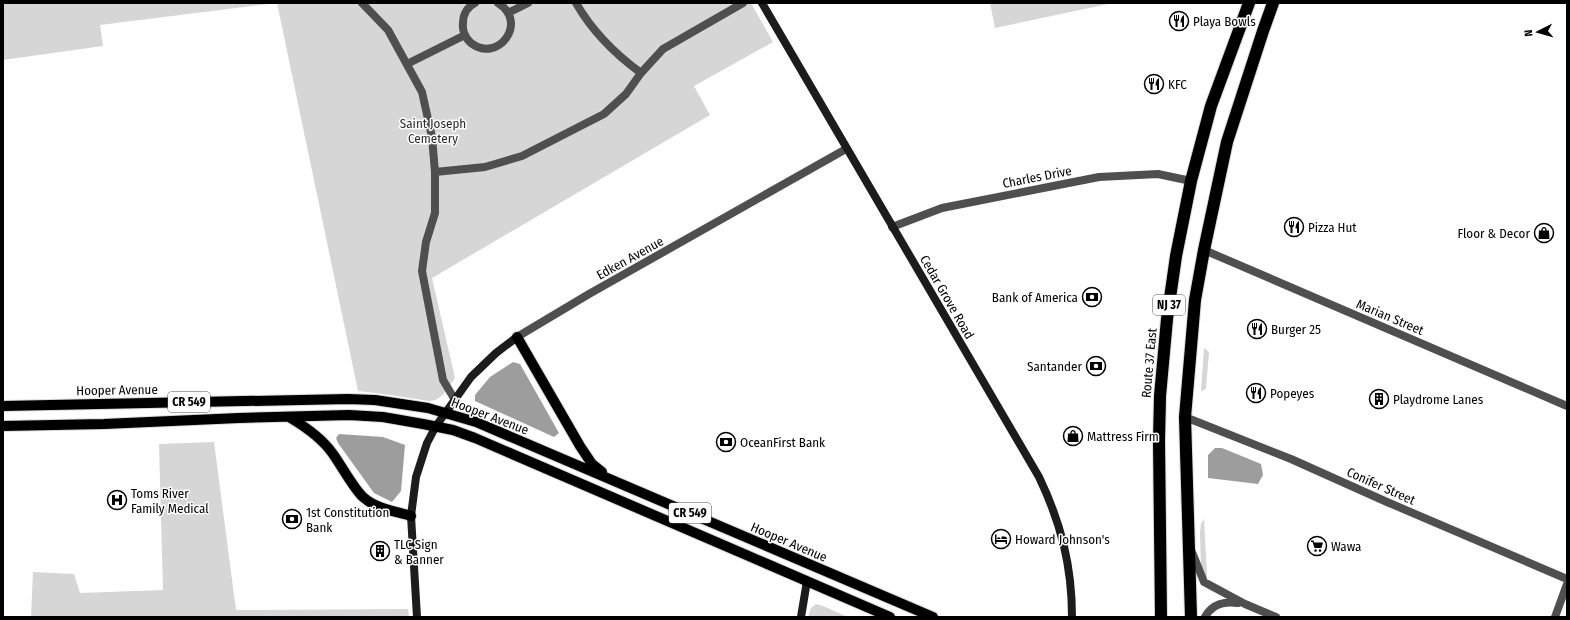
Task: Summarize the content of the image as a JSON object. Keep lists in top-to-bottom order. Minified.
{"streets":{"highway":["NJ 37","Route 37 East"],"main road":["Hooper Avenue","CR 549"],"street":["Charles Drive","Edken Avenue","Cedar Grove Road","Marian Street","Conifer Street"]},"crossings":[["Charles Drive","Cedar Grove Road"],["Charles Drive","Route 37 East"],["Edken Avenue","Cedar Grove Road"],["Edken Avenue","Hooper Avenue"],["NJ 37","Marian Street"],["NJ 37","Conifer Street"]],"parks":["Saint Joseph Cemetery"],"places":{"restaurant":["Playa Bowls","KFC","Pizza Hut","Burger 25","Popeyes"],"shop":["Floor & Decor","Mattress Firm"],"bank":["Bank of America","Santander","OceanFirst Bank","1st Constitution Bank"],"building":["Playdrome Lanes","TLC Sign & Banner"],"hospital":["Toms River Family Medical"],"hotel":["Howard Johnson's"],"supermarket":["Wawa"]},"north":"left"}
